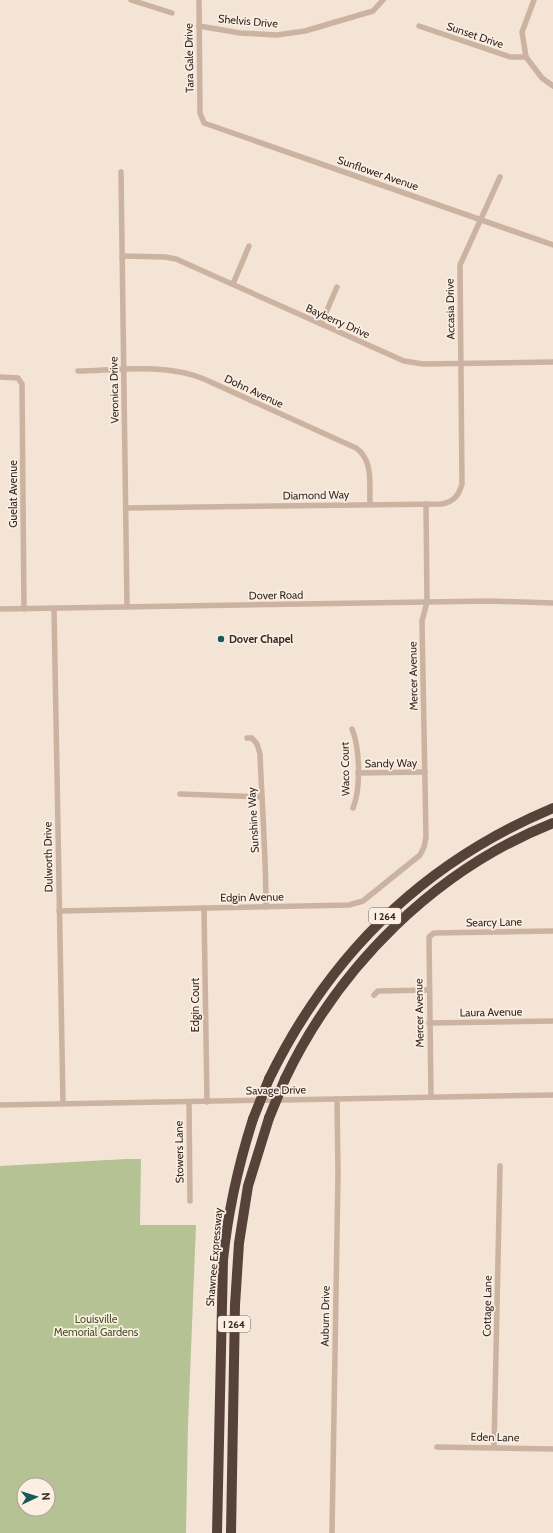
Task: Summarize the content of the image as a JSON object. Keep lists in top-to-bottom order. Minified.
{"streets":{"highway":["I 264","Shawnee Expressway"],"street":["Shelvis Drive","Sunset Drive","Tara Gale Drive","Sunflower Avenue","Accasia Drive","Bayberry Drive","Veronica Drive","Dohn Avenue","Guelat Avenue","Diamond Way","Dover Road","Mercer Avenue","Sandy Way","Waco Court","Sunshine Way","Dulworth Drive","Edgin Avenue","Searcy Lane","Edgin Court","Laura Avenue","Savage Drive","Stowers Lane","Cottage Lane","Auburn Drive","Eden Lane"]},"crossings":[["Shelvis Drive","Tara Gale Drive"],["Tara Gale Drive","Sunflower Avenue"],["Sunflower Avenue","Accasia Drive"],["Accasia Drive","Bayberry Drive"],["Accasia Drive","Diamond Way"],["Bayberry Drive","Veronica Drive"],["Veronica Drive","Dohn Avenue"],["Veronica Drive","Diamond Way"],["Veronica Drive","Dover Road"],["Dohn Avenue","Diamond Way"],["Guelat Avenue","Dover Road"],["Diamond Way","Mercer Avenue"],["Dover Road","Mercer Avenue"],["Dover Road","Dulworth Drive"],["Mercer Avenue","Sandy Way"],["Mercer Avenue","Edgin Avenue"],["Mercer Avenue","Searcy Lane"],["Mercer Avenue","Laura Avenue"],["Mercer Avenue","Savage Drive"],["Sandy Way","Waco Court"],["Sunshine Way","Edgin Avenue"],["Dulworth Drive","Edgin Avenue"],["Dulworth Drive","Savage Drive"],["Edgin Avenue","Edgin Court"],["Edgin Court","Savage Drive"],["Savage Drive","Stowers Lane"],["Savage Drive","Auburn Drive"],["Cottage Lane","Eden Lane"]],"parks":["Louisville Memorial Gardens"],"places":["Dover Chapel"],"north":"right"}
